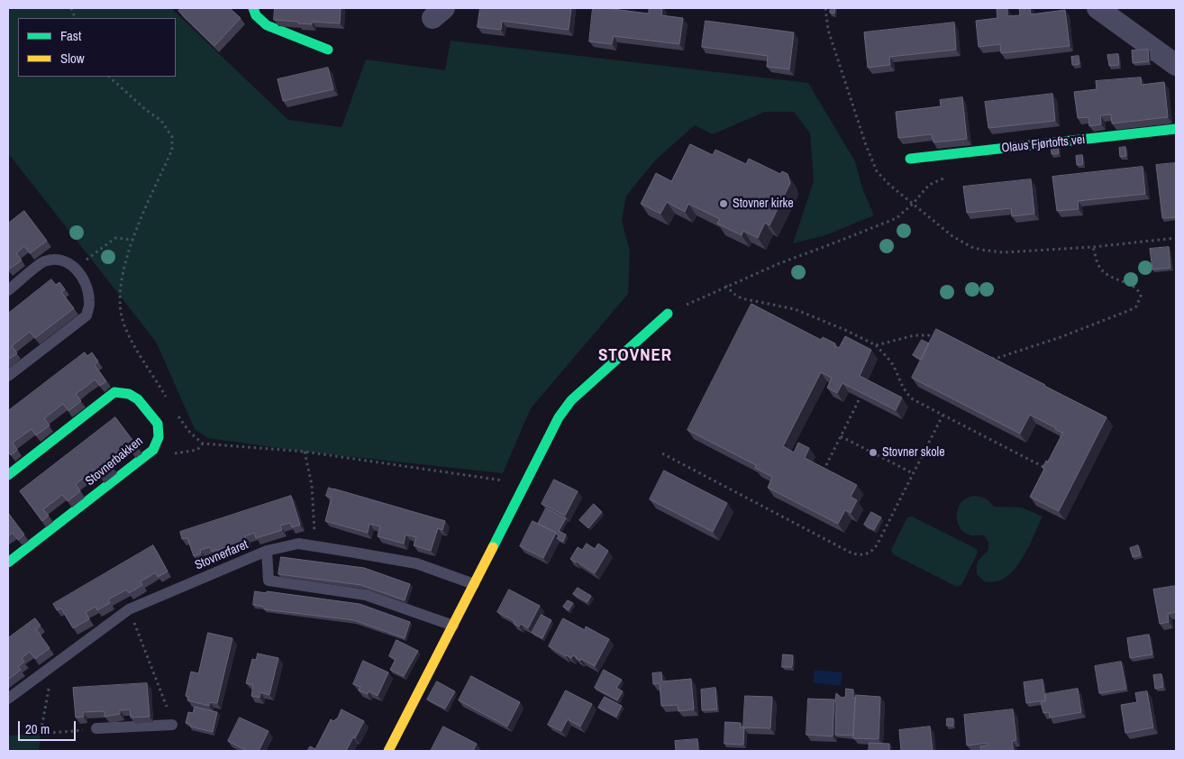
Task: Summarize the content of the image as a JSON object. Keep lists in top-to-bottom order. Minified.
{"streets":{"street":["Olaus Fjørtofts vei","Stovnerbakken"],"lane":["Stovnerfaret"]},"districts":["STOVNER"],"places":["Stovner kirke","Stovner skole"],"legend":["Fast","Slow"],"scale_bar":"20 m"}
